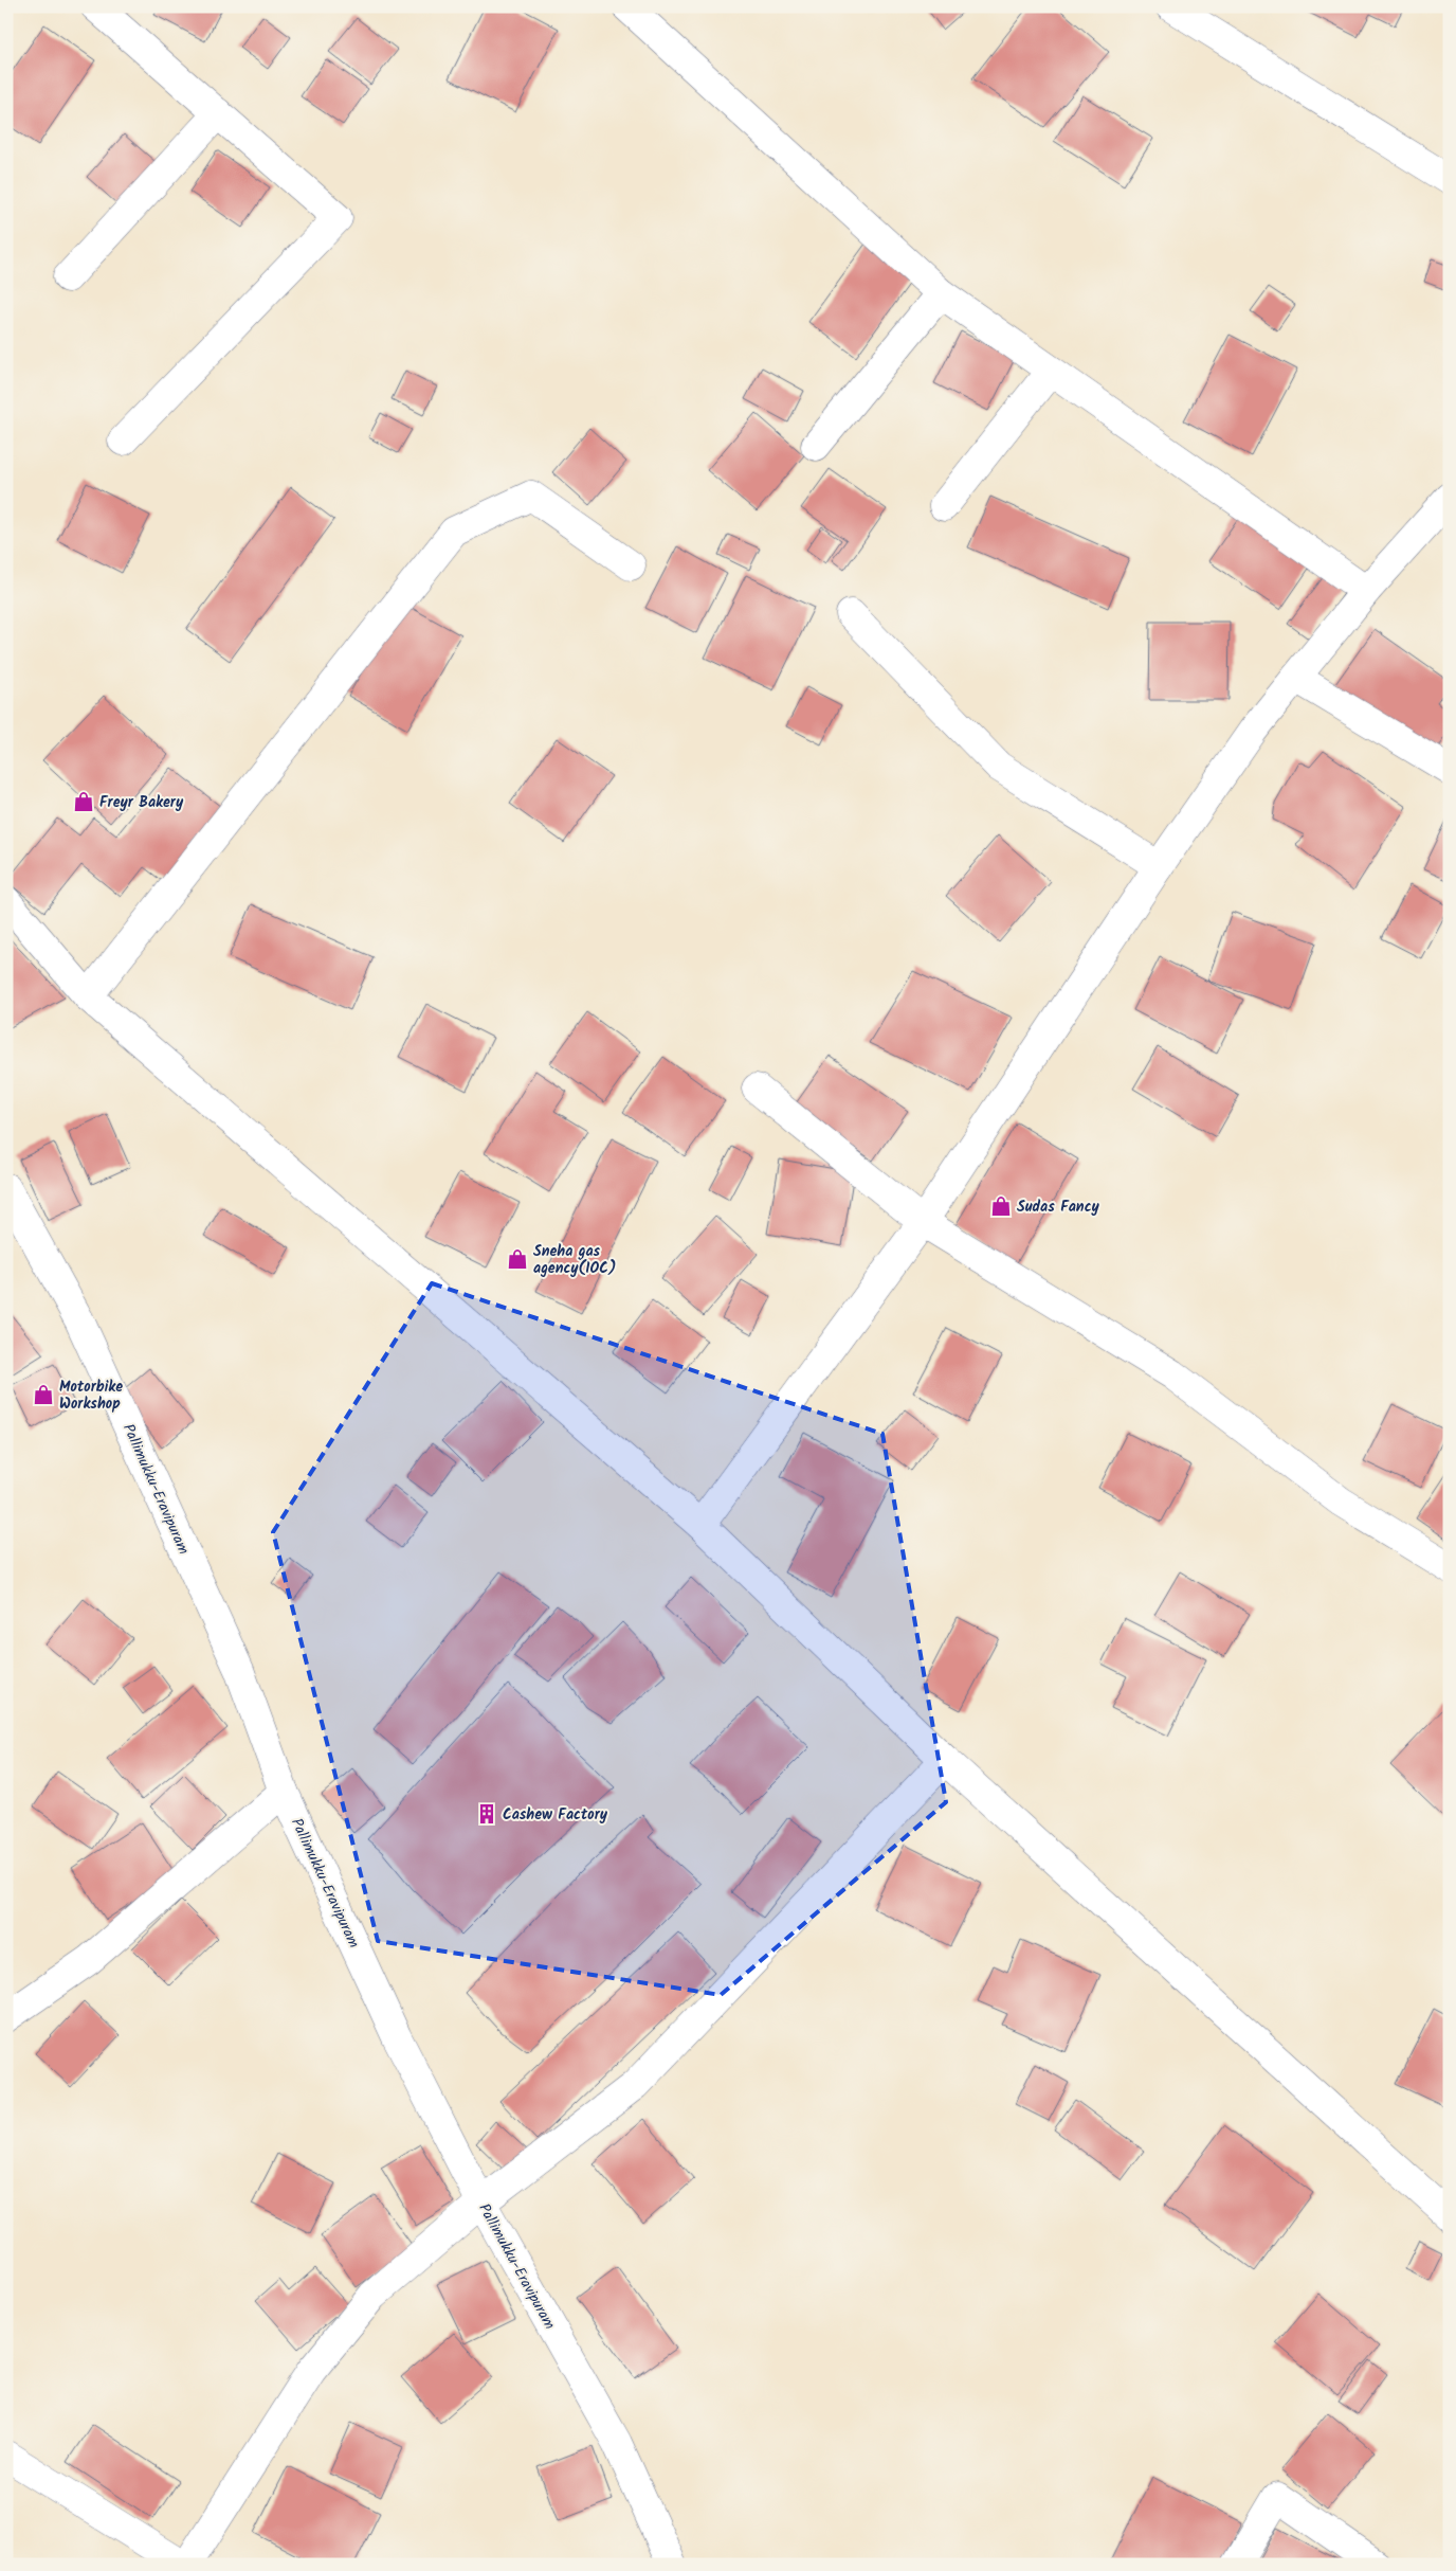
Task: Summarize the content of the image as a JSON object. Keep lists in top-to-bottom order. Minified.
{"streets":{"street":["Pallimukku-Eravipuram"]},"places":{"shop":["Freyr Bakery","Sudas Fancy","Sneha gas agency(IOC)","Motorbike Workshop"],"building":["Cashew Factory"]}}
